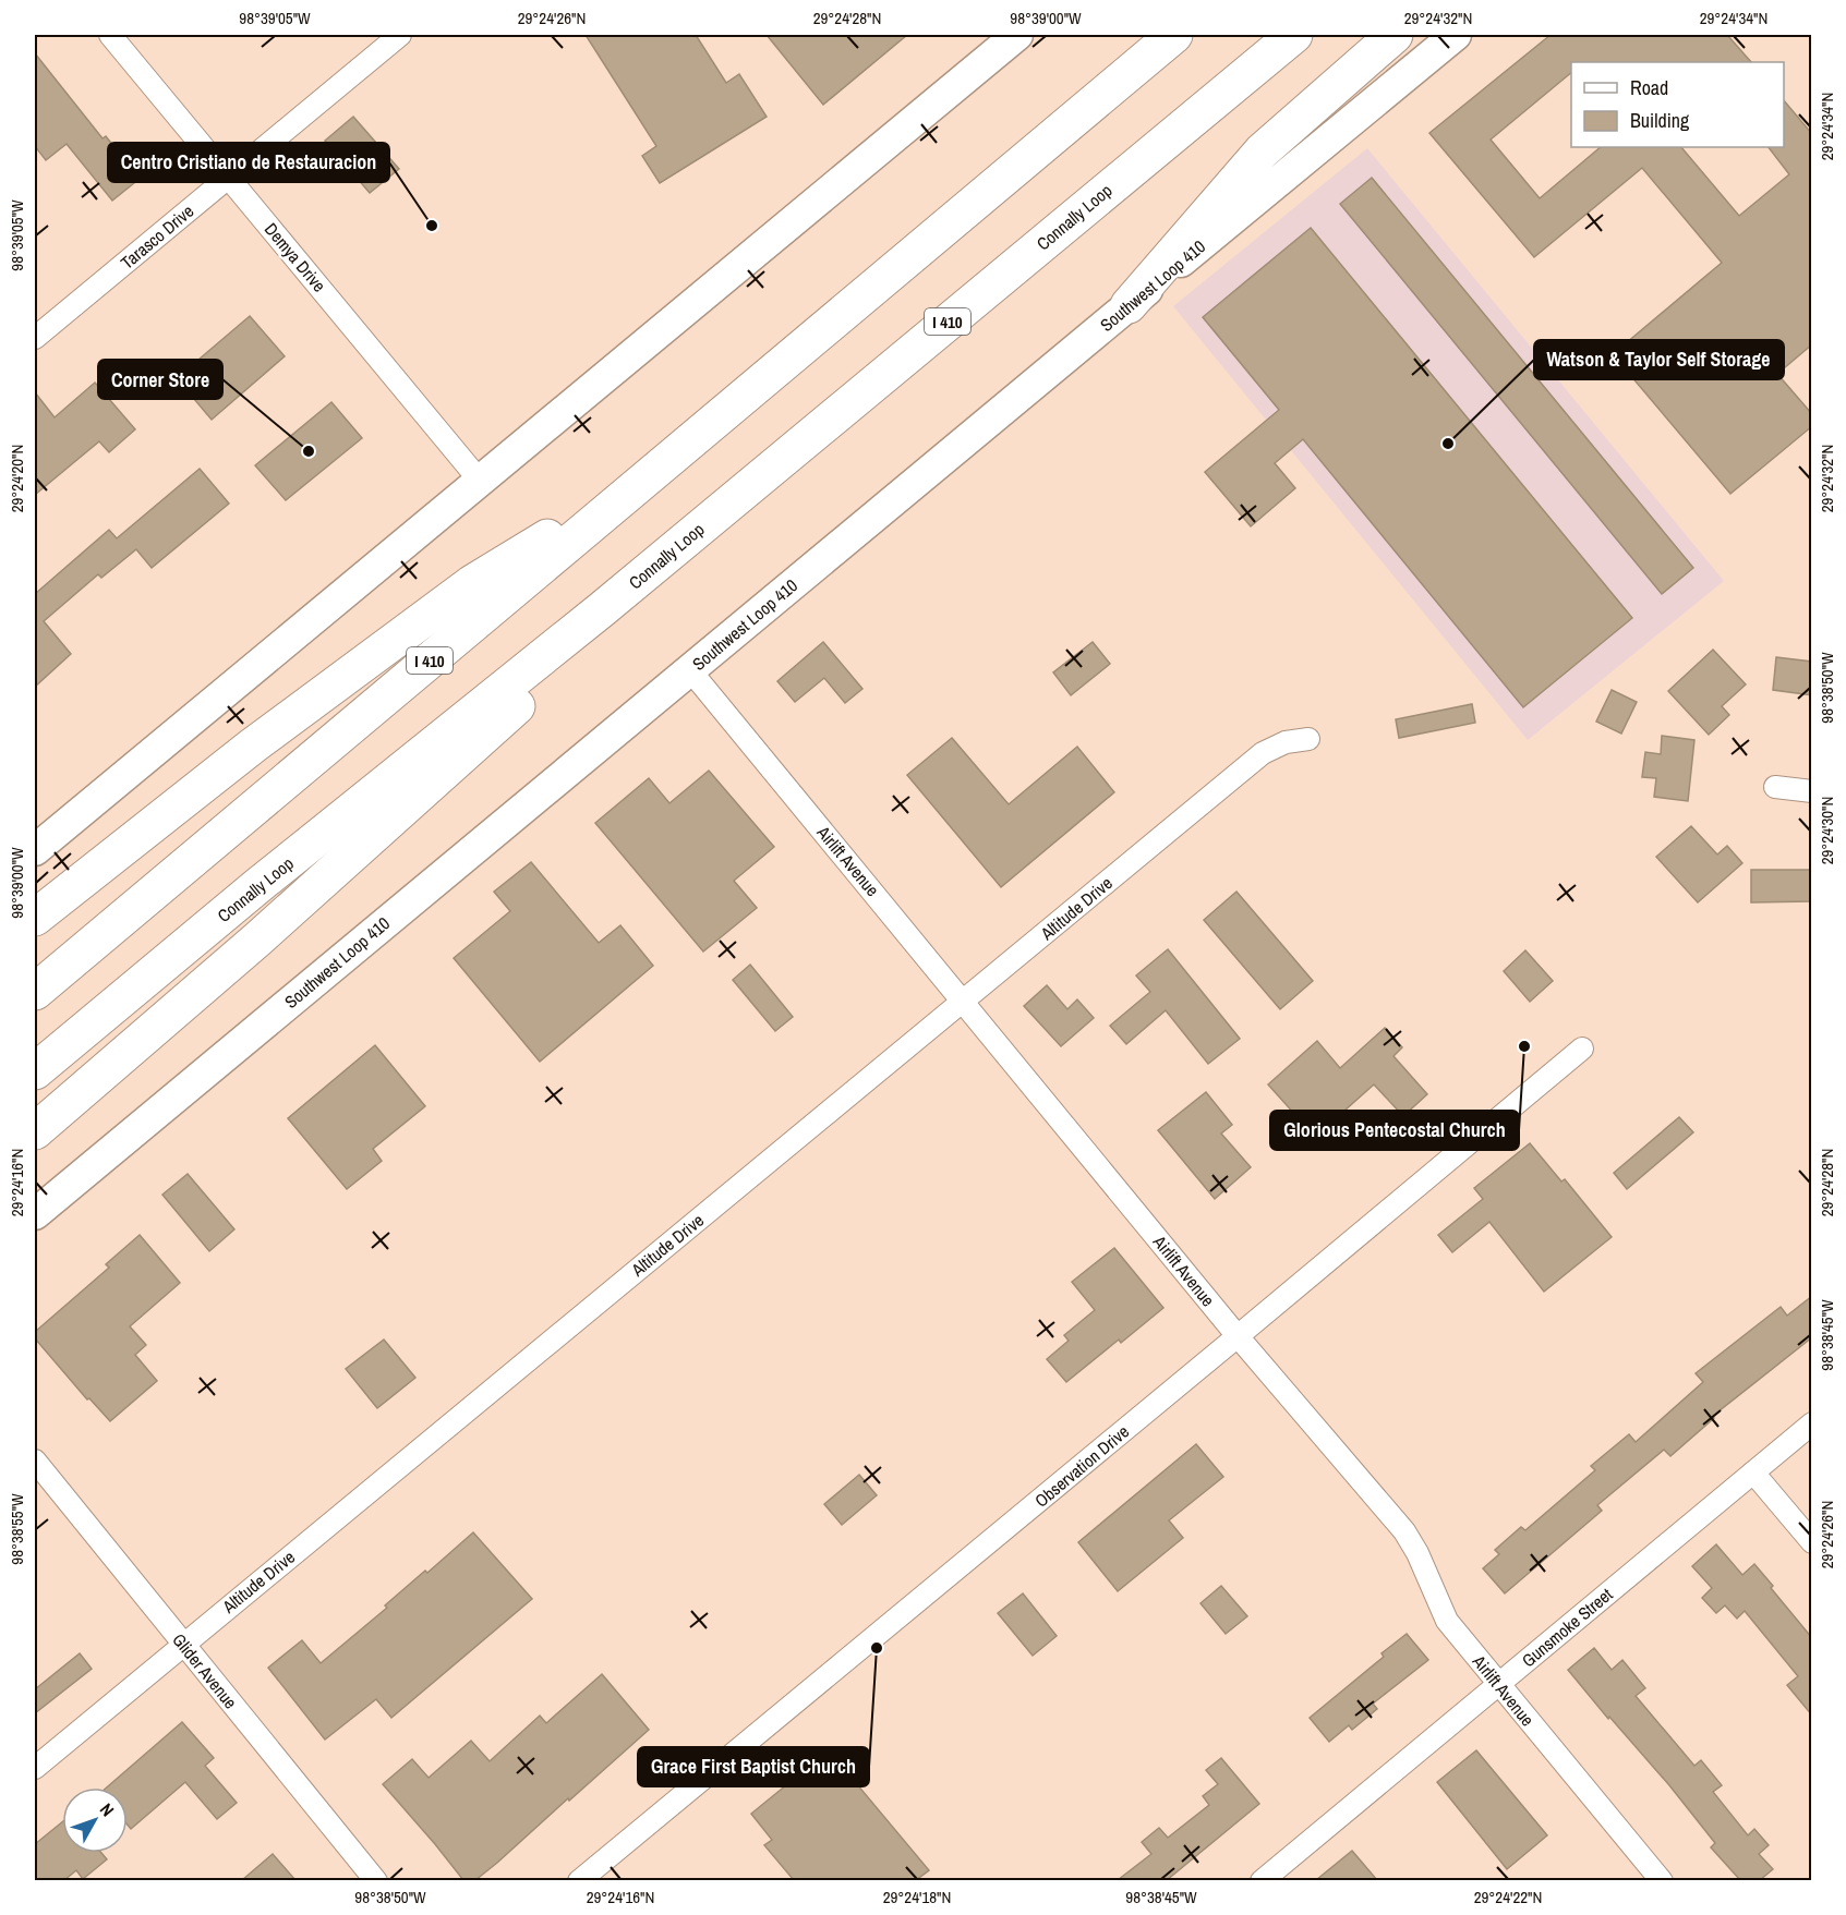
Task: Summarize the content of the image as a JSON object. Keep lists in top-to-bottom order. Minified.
{"streets":{"highway":["Connally Loop","I 410"],"main road":["Southwest Loop 410"],"street":["Tarasco Drive","Demya Drive","Airlift Avenue","Altitude Drive","Observation Drive","Gunsmoke Street","Glider Avenue"]},"crossings":[["Tarasco Drive","Demya Drive"],["Southwest Loop 410","Airlift Avenue"],["Airlift Avenue","Altitude Drive"],["Airlift Avenue","Observation Drive"],["Airlift Avenue","Gunsmoke Street"],["Altitude Drive","Glider Avenue"]],"places":["Centro Cristiano de Restauracion","Watson & Taylor Self Storage","Corner Store","Glorious Pentecostal Church","Grace First Baptist Church"],"legend":["Road","Building"],"north":"top right","coordinates":["98°39'05\"W","29°24'26\"N","29°24'28\"N","98°39'00\"W","29°24'32\"N","29°24'34\"N","29°24'20\"N","98°38'50\"W","29°24'30\"N","29°24'16\"N","98°38'45\"W","98°38'55\"W","29°24'18\"N","29°24'22\"N"]}
